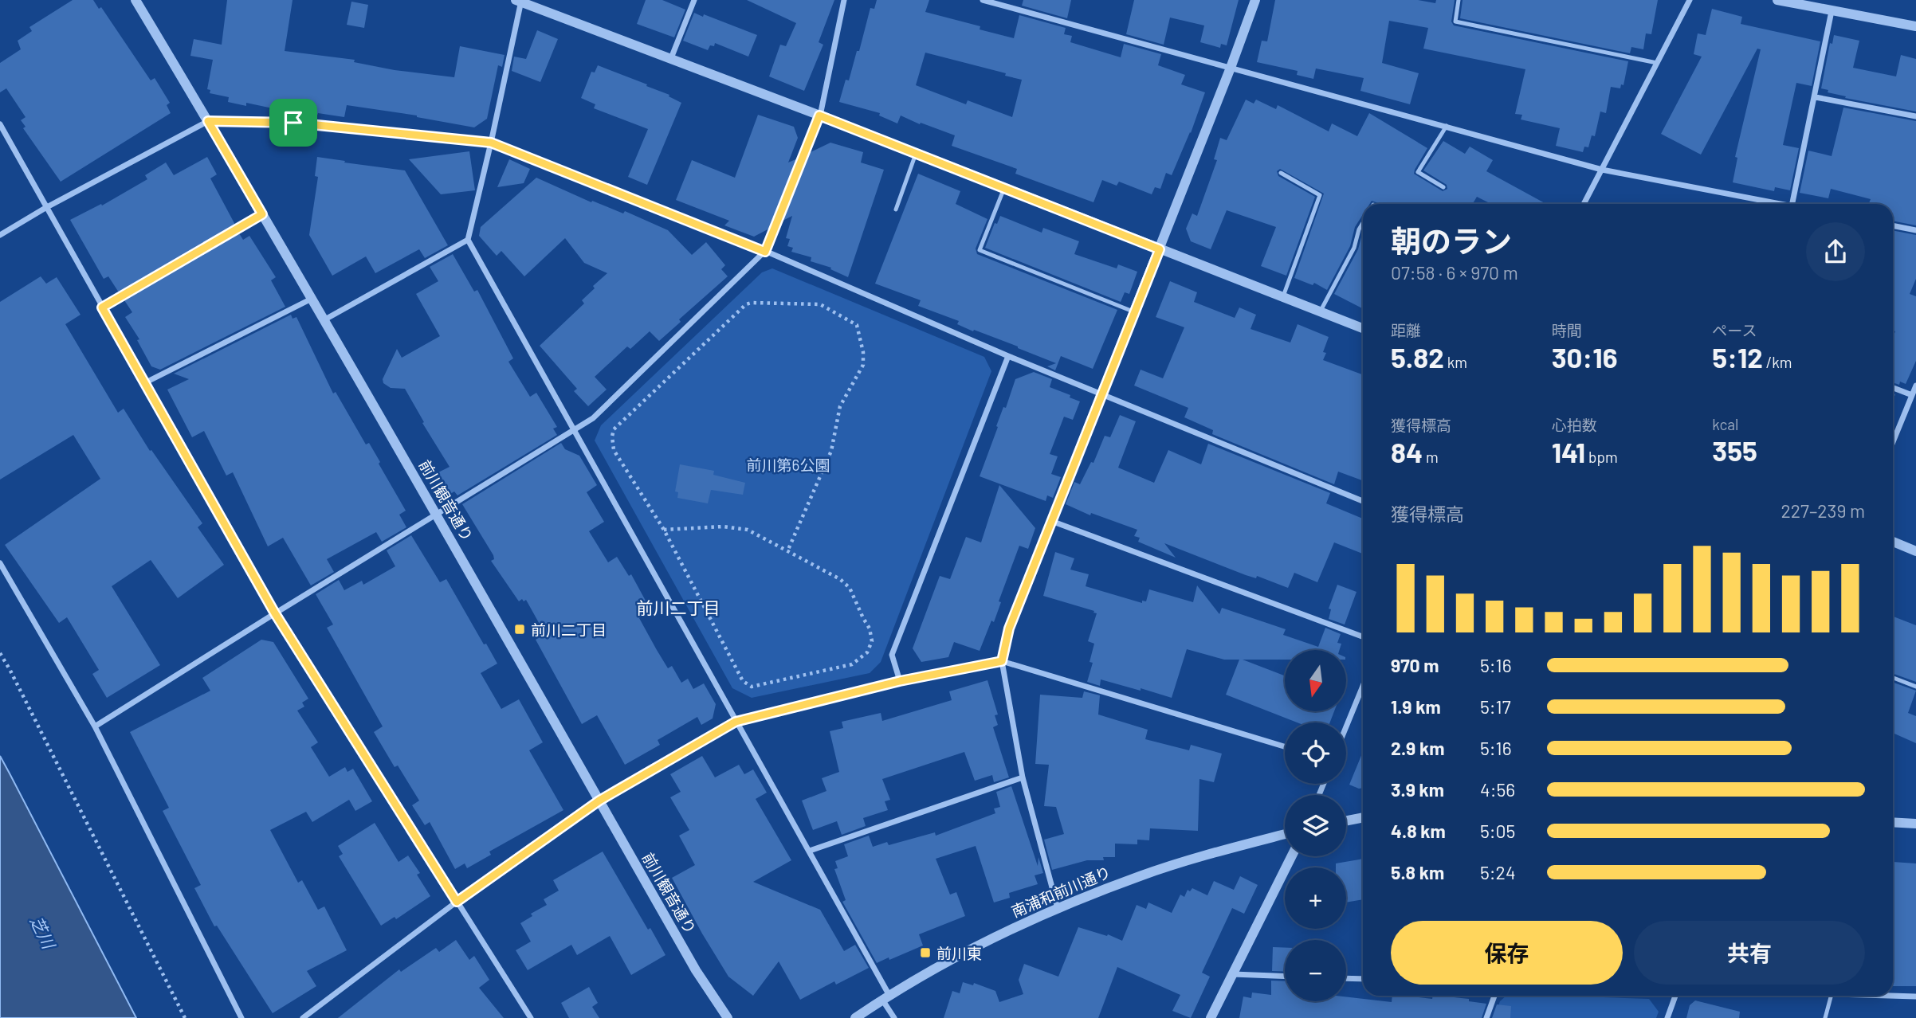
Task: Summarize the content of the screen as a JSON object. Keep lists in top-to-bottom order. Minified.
{"streets":{"street":["前川観音通り","南浦和前川通り"]},"districts":["前川二丁目"],"water":["芝川"],"parks":["前川第6公園"],"places":{"transit":["前川二丁目","前川東"]},"north":"bottom","page":{"heading":["朝のラン","07:58 · 6 × 970 m"],"stats":[["距離","5.82 km"],["時間","30:16"],["ペース","5:12 /km"],["獲得標高","84 m"],["心拍数","141 bpm"],["kcal","355"]],"chart":["獲得標高","227–239 m"],"list":[{"name":"970 m","note":"5:16"},{"name":"1.9 km","note":"5:17"},{"name":"2.9 km","note":"5:16"},{"name":"3.9 km","note":"4:56"},{"name":"4.8 km","note":"5:05"},{"name":"5.8 km","note":"5:24"}],"map_buttons":["+","−"],"buttons":["保存","共有"]}}
